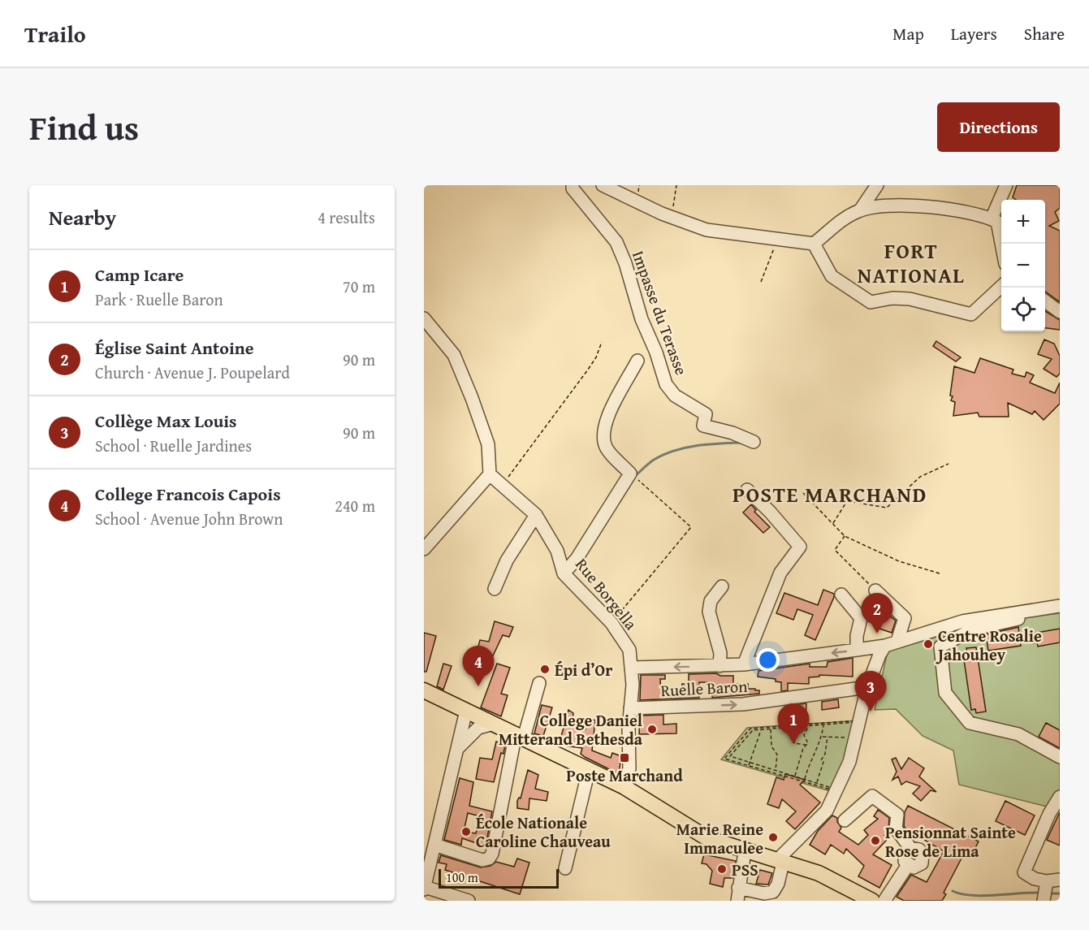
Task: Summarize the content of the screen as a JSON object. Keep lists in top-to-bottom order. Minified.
{"streets":{"street":["Impasse du Terasse","Rue Borgella","Ruelle Baron"]},"crossings":[["Rue Borgella","Ruelle Baron"]],"districts":["FORT NATIONAL","POSTE MARCHAND"],"places":{"other":["Centre Rosalie Jahouhey","Épi d’Or","College Daniel Mitterand Bethesda","École Nationale Caroline Chauveau","Marie Reine Immaculee","Pensionnat Sainte Rose de Lima","PSS"],"transit":["Poste Marchand"]},"scale_bar":"100 m","page":{"header":"Trailo","nav":["Map","Layers","Share"],"title":"Find us","buttons":"Directions","heading":["Nearby","4 results"],"map_buttons":["+","−"],"list":[{"mark":"1","name":"Camp Icare","note":"Park · Ruelle Baron","value":"70 m"},{"mark":"2","name":"Église Saint Antoine","note":"Church · Avenue J. Poupelard","value":"90 m"},{"mark":"3","name":"Collège Max Louis","note":"School · Ruelle Jardines","value":"90 m"},{"mark":"4","name":"College Francois Capois","note":"School · Avenue John Brown","value":"240 m"}],"pins":["2","4","3","1"],"scale":"100 m"}}
